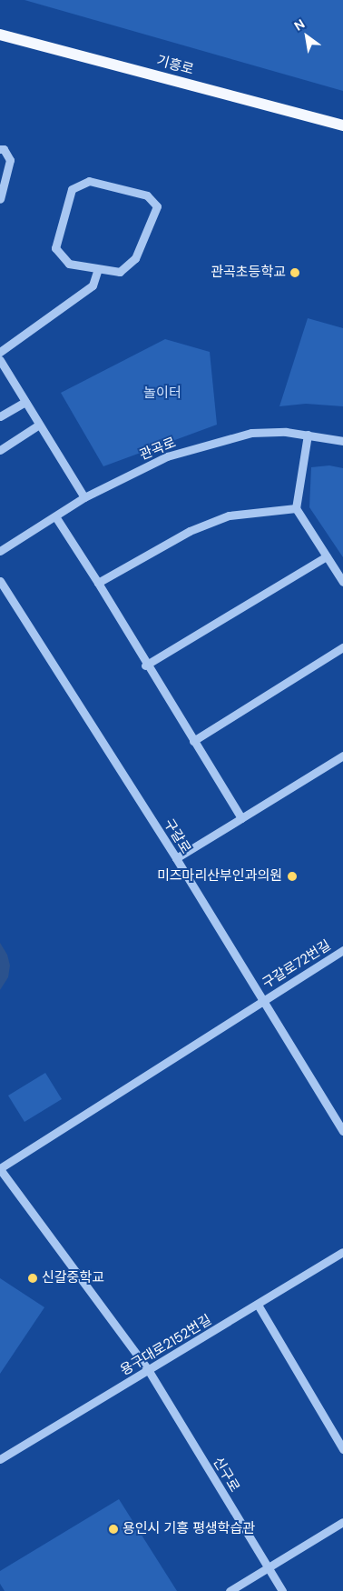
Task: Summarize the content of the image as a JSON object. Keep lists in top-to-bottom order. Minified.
{"streets":{"main road":["기흥로"],"street":["관곡로","구갈로","구갈로72번길","용구대로2152번길","신구로"]},"crossings":[["구갈로","구갈로72번길"],["구갈로72번길","신구로"],["용구대로2152번길","신구로"]],"parks":["놀이터"],"places":["관곡초등학교","미즈마리산부인과의원","신갈중학교","용인시 기흥 평생학습관"],"north":"top left"}
